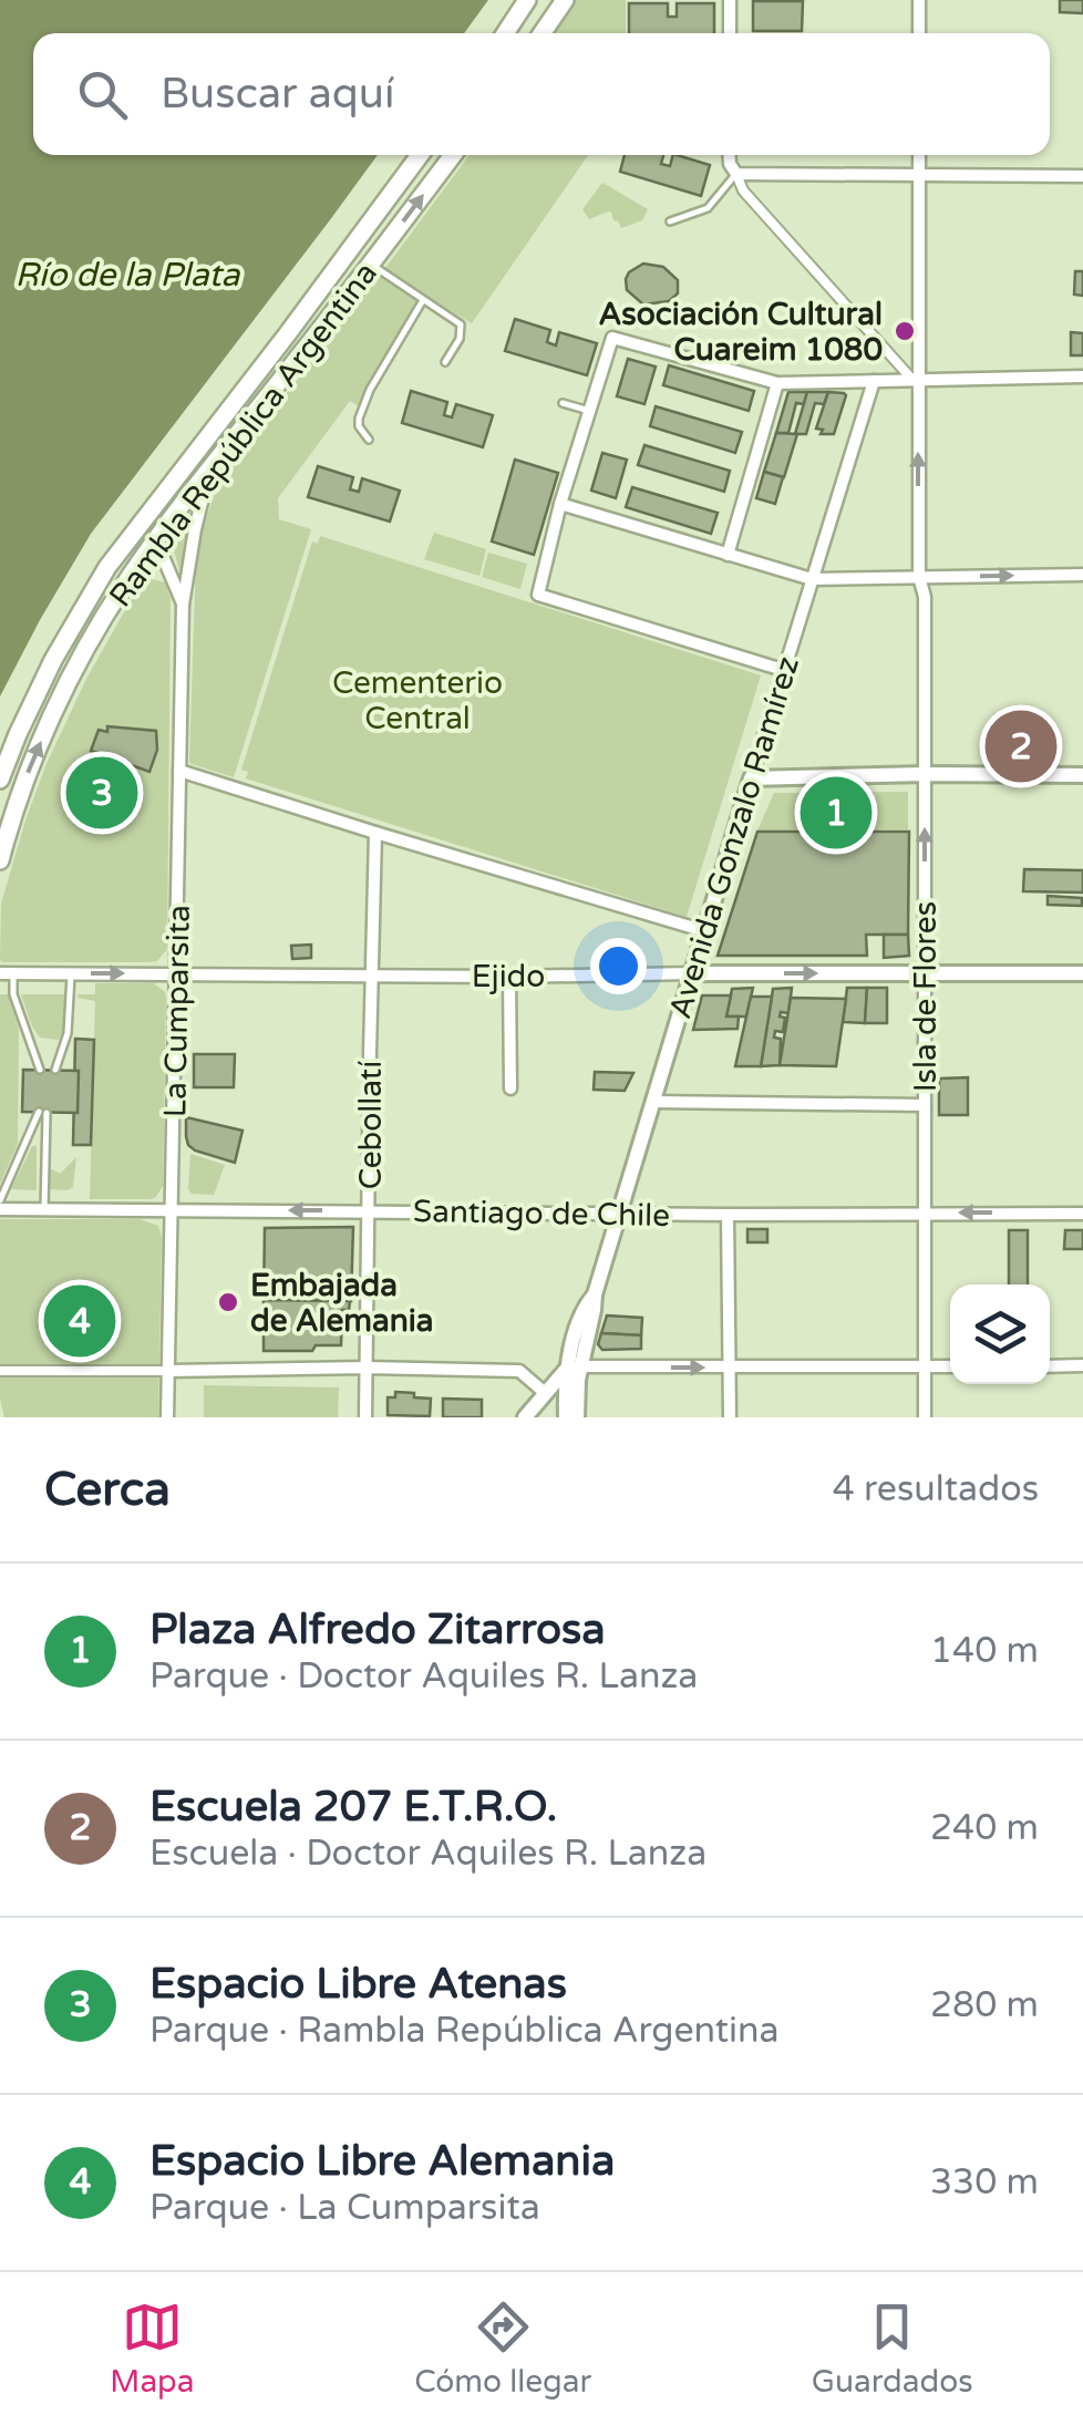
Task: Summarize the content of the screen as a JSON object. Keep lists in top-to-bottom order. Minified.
{"streets":{"main road":["Rambla República Argentina"],"street":["Avenida Gonzalo Ramírez","Ejido","Isla de Flores","La Cumparsita","Cebollatí","Santiago de Chile"]},"crossings":[["Rambla República Argentina","La Cumparsita"],["Avenida Gonzalo Ramírez","Ejido"],["Avenida Gonzalo Ramírez","Santiago de Chile"],["Ejido","Isla de Flores"],["Ejido","La Cumparsita"],["Ejido","Cebollatí"],["Isla de Flores","Santiago de Chile"],["La Cumparsita","Santiago de Chile"],["Cebollatí","Santiago de Chile"]],"water":["Río de la Plata"],"parks":["Cementerio Central"],"places":["Asociación Cultural Cuareim 1080","Embajada de Alemania"],"page":{"search":"Buscar aquí","pins":["2","3","1","4"],"heading":["Cerca","4 resultados"],"list":[{"mark":"1","name":"Plaza Alfredo Zitarrosa","note":"Parque · Doctor Aquiles R. Lanza","value":"140 m"},{"mark":"2","name":"Escuela 207 E.T.R.O.","note":"Escuela · Doctor Aquiles R. Lanza","value":"240 m"},{"mark":"3","name":"Espacio Libre Atenas","note":"Parque · Rambla República Argentina","value":"280 m"},{"mark":"4","name":"Espacio Libre Alemania","note":"Parque · La Cumparsita","value":"330 m"}],"nav":["Mapa","Cómo llegar","Guardados"]}}
